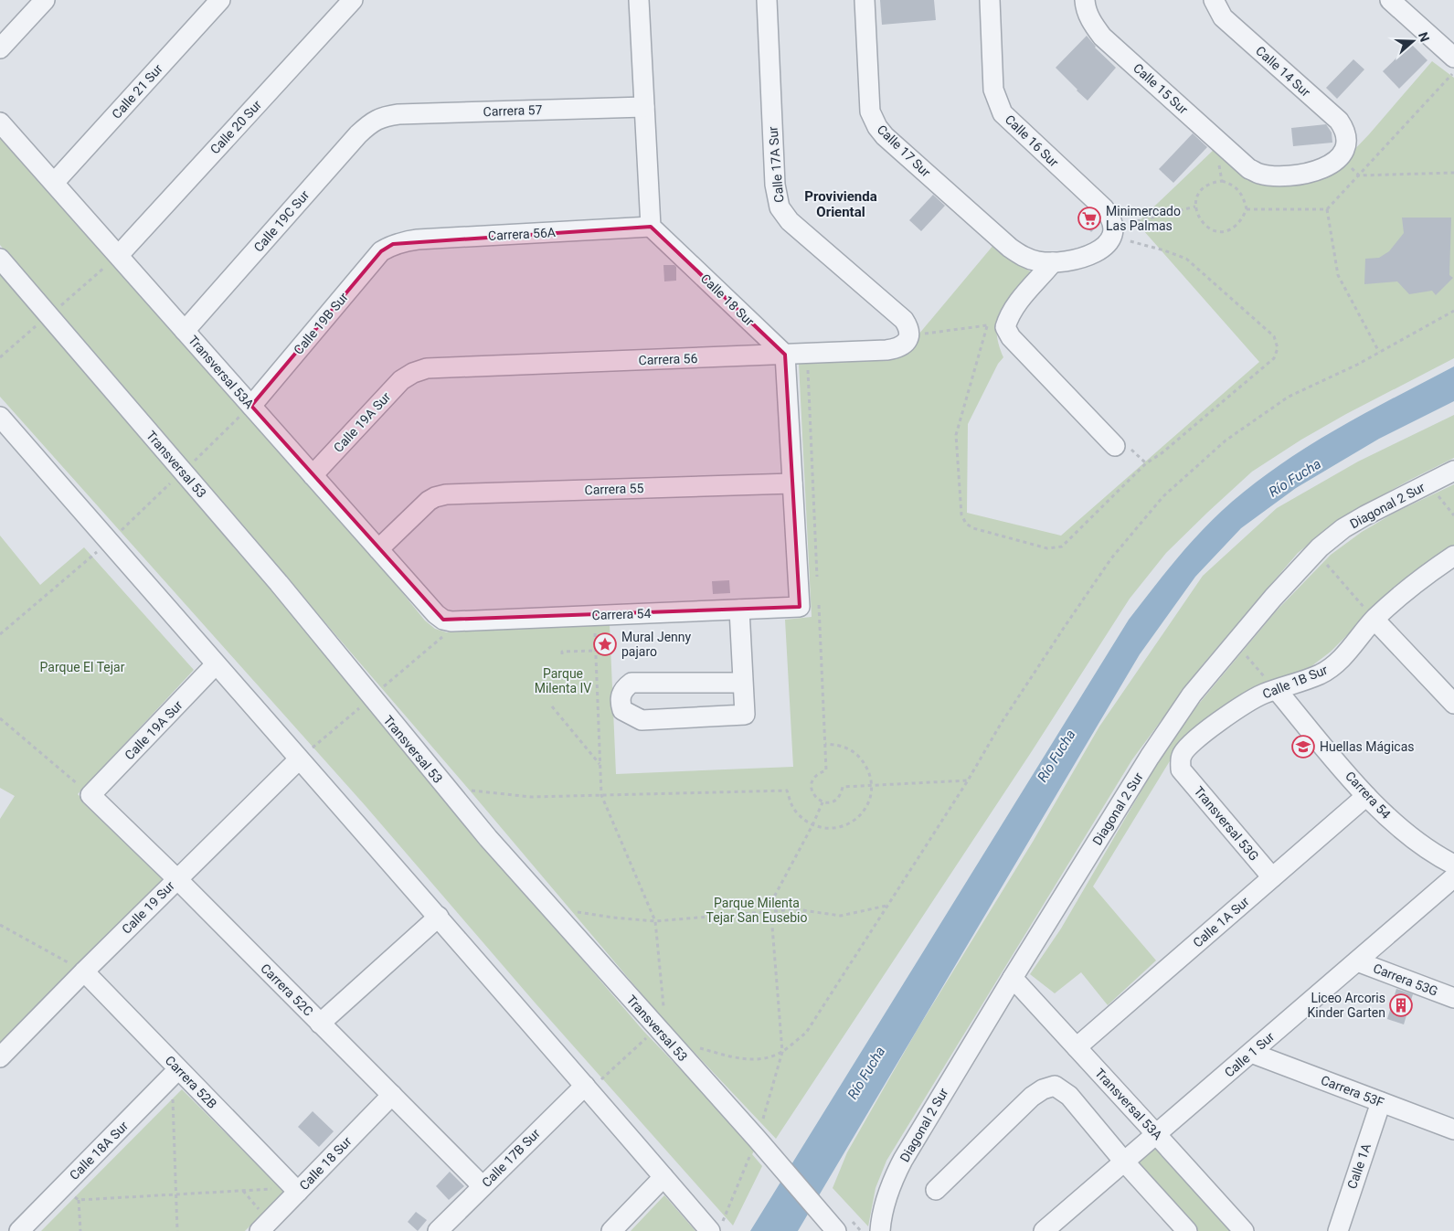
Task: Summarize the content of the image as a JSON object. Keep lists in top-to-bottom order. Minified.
{"streets":{"street":["Calle 14 Sur","Calle 15 Sur","Calle 21 Sur","Carrera 57","Calle 20 Sur","Calle 16 Sur","Calle 17 Sur","Calle 17A Sur","Calle 19C Sur","Carrera 56A","Calle 18 Sur","Calle 19B Sur","Carrera 56","Transversal 53A","Calle 19A Sur","Transversal 53","Carrera 55","Diagonal 2 Sur","Carrera 54","Calle 1B Sur","Transversal 53G","Calle 19 Sur","Calle 1A Sur","Carrera 53G","Carrera 52C","Calle 1 Sur","Carrera 52B","Carrera 53F","Calle 18A Sur","Calle 17B Sur","Calle 1A"]},"crossings":[["Calle 14 Sur","Calle 15 Sur"],["Calle 21 Sur","Transversal 53A"],["Carrera 57","Calle 19C Sur"],["Calle 20 Sur","Transversal 53A"],["Calle 17A Sur","Carrera 56"],["Calle 19C Sur","Transversal 53A"],["Carrera 56A","Calle 18 Sur"],["Carrera 56A","Calle 19B Sur"],["Calle 18 Sur","Carrera 56"],["Calle 18 Sur","Carrera 52C"],["Calle 18 Sur","Carrera 52B"],["Calle 19B Sur","Transversal 53A"],["Carrera 56","Calle 19A Sur"],["Transversal 53A","Calle 19A Sur"],["Transversal 53A","Carrera 55"],["Transversal 53A","Diagonal 2 Sur"],["Transversal 53A","Carrera 54"],["Transversal 53A","Calle 1A Sur"],["Transversal 53A","Calle 1 Sur"],["Calle 19A Sur","Carrera 52C"],["Carrera 55","Carrera 54"],["Carrera 54","Calle 1B Sur"],["Carrera 54","Calle 1A Sur"],["Calle 1B Sur","Transversal 53G"],["Transversal 53G","Calle 1A Sur"],["Calle 19 Sur","Carrera 52C"],["Calle 19 Sur","Carrera 52B"],["Carrera 53G","Calle 1 Sur"],["Carrera 52C","Calle 17B Sur"],["Calle 1 Sur","Carrera 53F"],["Carrera 52B","Calle 18A Sur"],["Carrera 53F","Calle 1A"]],"districts":["Provivienda Oriental"],"water":["Río Fucha"],"parks":["Parque El Tejar","Parque Milenta IV","Parque Milenta Tejar San Eusebio"],"places":{"supermarket":["Minimercado Las Palmas"],"place":["Mural Jenny pajaro"],"school or university":["Huellas Mágicas"],"building":["Liceo Arcoris Kinder Garten"]},"north":"right"}
